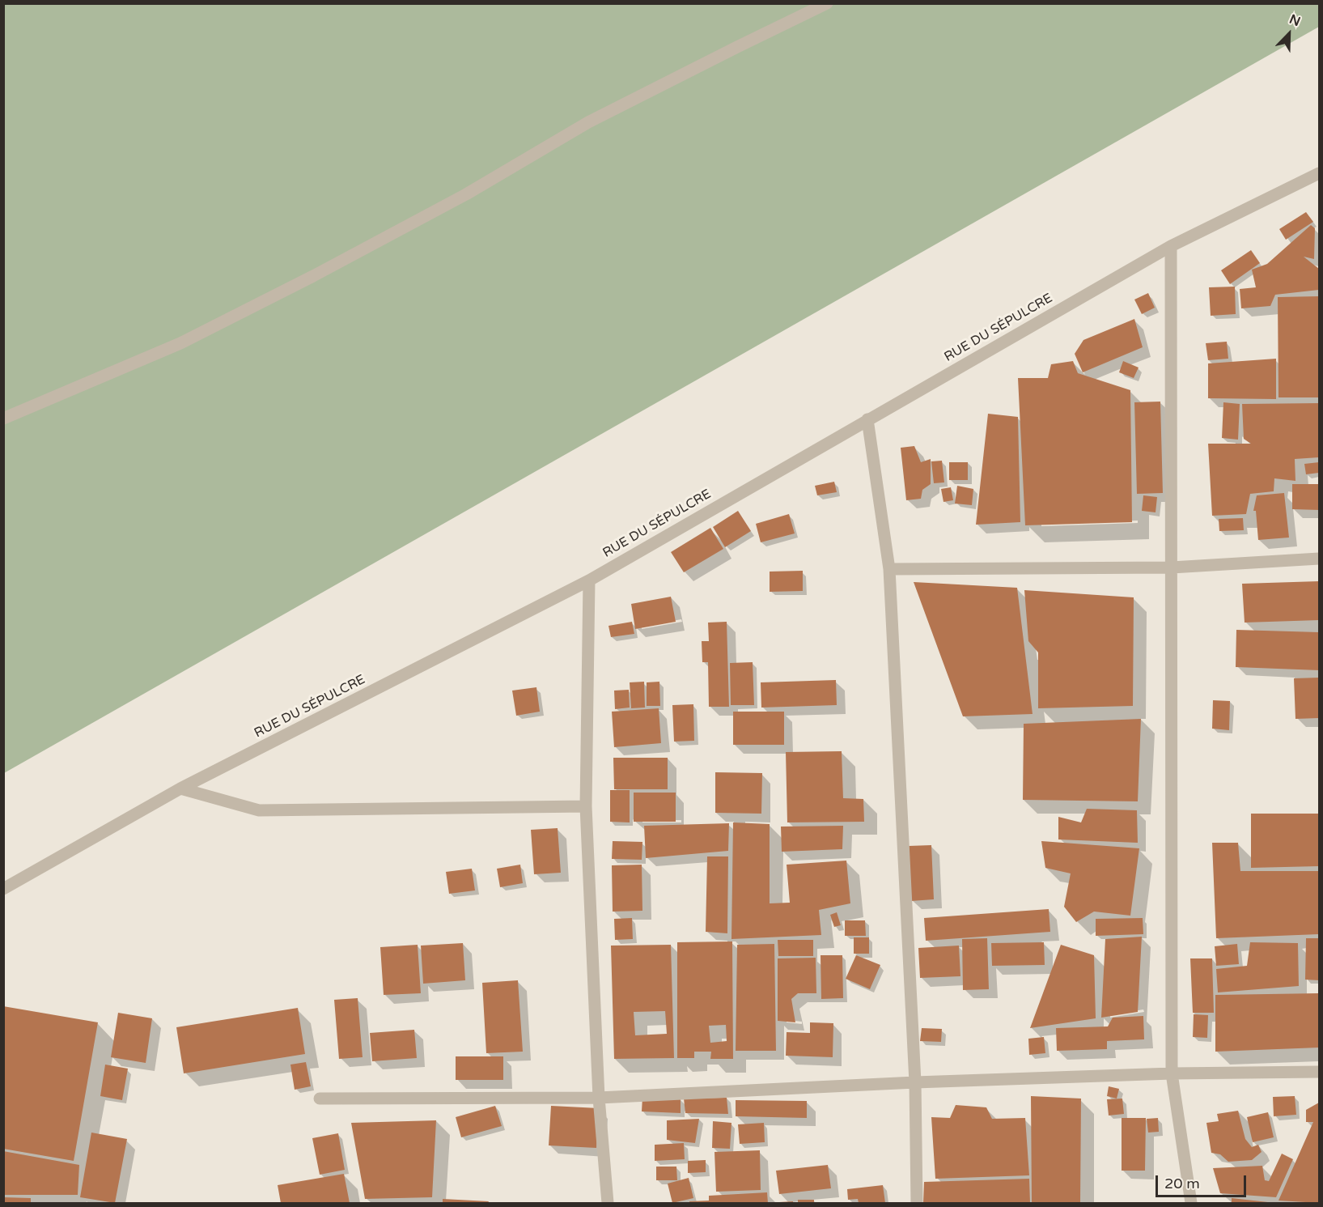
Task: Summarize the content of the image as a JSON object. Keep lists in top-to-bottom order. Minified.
{"streets":{"street":["RUE DU SÉPULCRE"]},"scale_bar":"20 m","north":"top right"}
